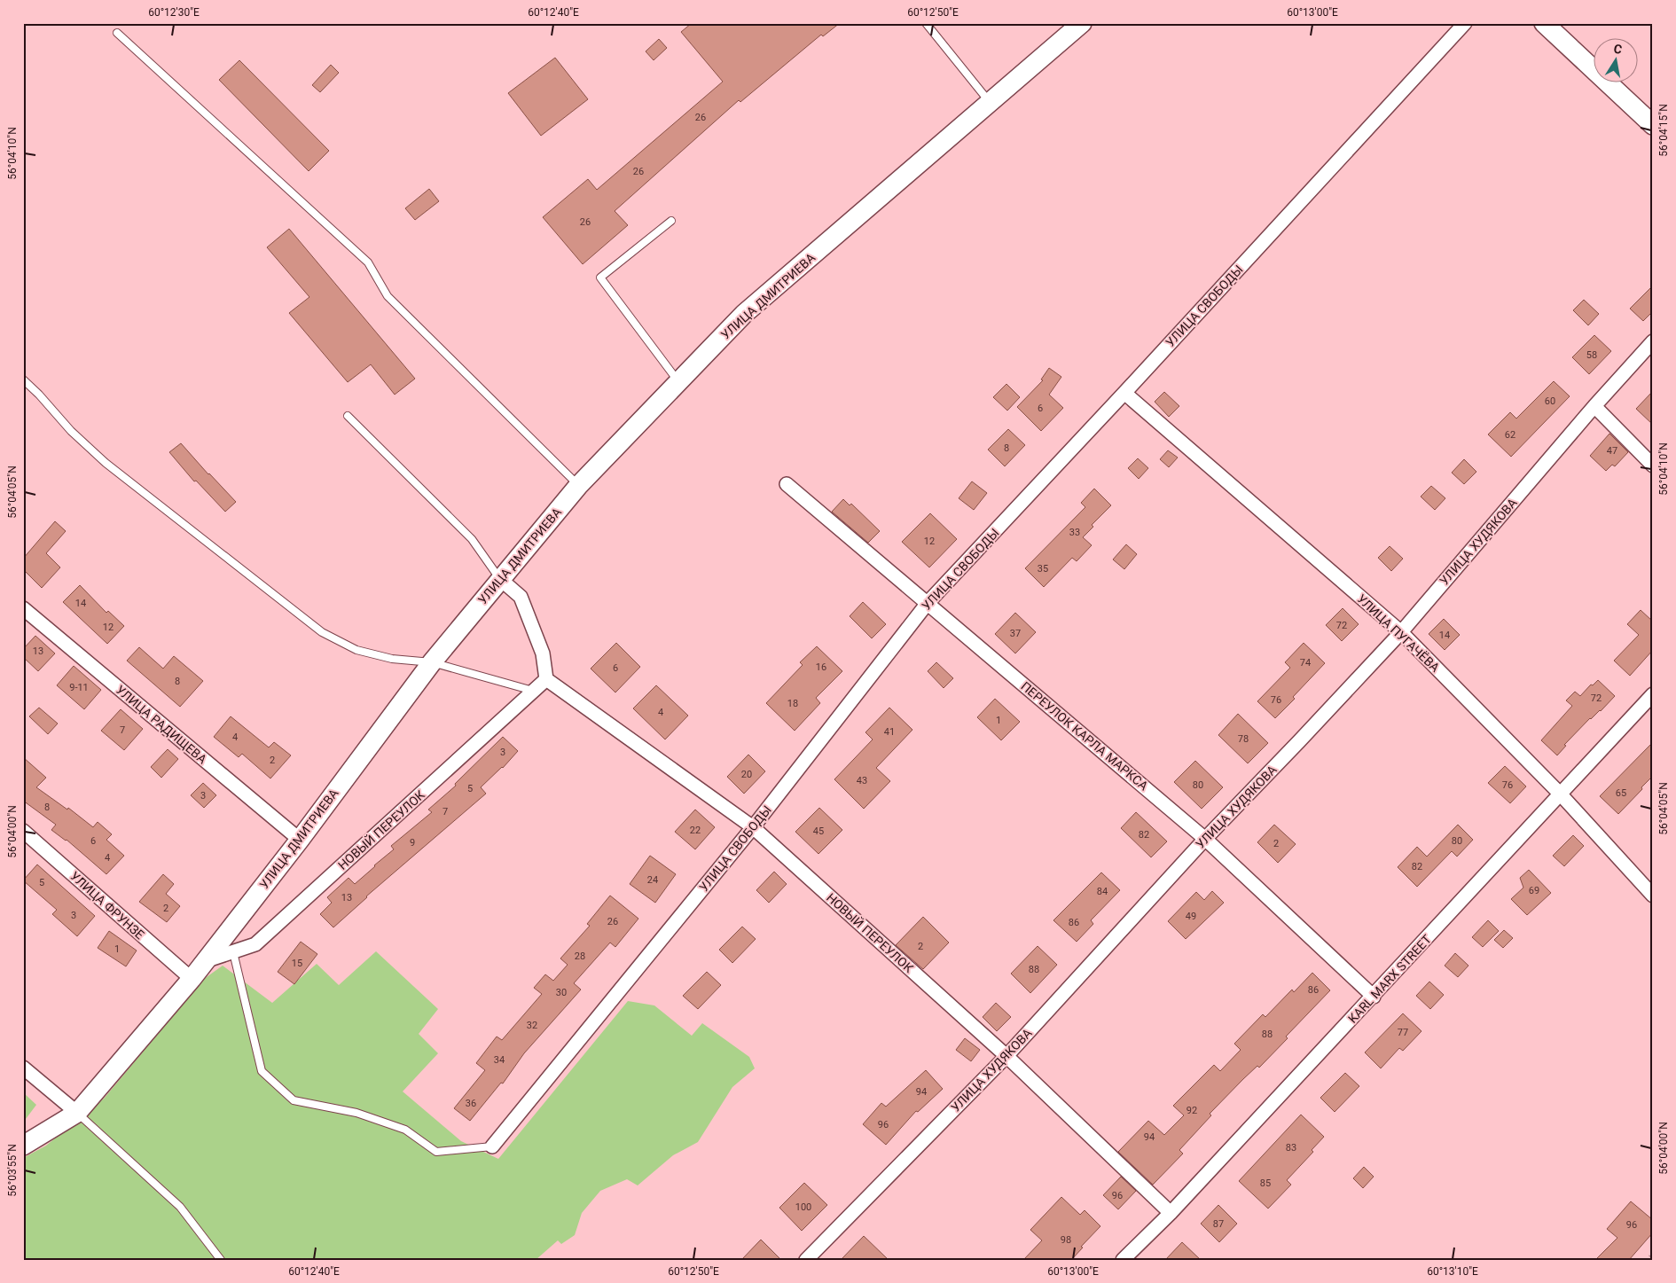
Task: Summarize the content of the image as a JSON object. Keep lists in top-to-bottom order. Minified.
{"streets":{"street":["УЛИЦА ДМИТРИЕВА","УЛИЦА СВОБОДЫ","УЛИЦА ХУДЯКОВА","УЛИЦА ПУГАЧЁВА","УЛИЦА РАДИЩЕВА","ПЕРЕУЛОК КАРЛА МАРКСА","НОВЫЙ ПЕРЕУЛОК","УЛИЦА ФРУНЗЕ","KARL MARX STREET"]},"crossings":[["УЛИЦА ДМИТРИЕВА","УЛИЦА РАДИЩЕВА"],["УЛИЦА ДМИТРИЕВА","НОВЫЙ ПЕРЕУЛОК"],["УЛИЦА ДМИТРИЕВА","УЛИЦА ФРУНЗЕ"],["УЛИЦА СВОБОДЫ","УЛИЦА ПУГАЧЁВА"],["УЛИЦА СВОБОДЫ","ПЕРЕУЛОК КАРЛА МАРКСА"],["УЛИЦА СВОБОДЫ","НОВЫЙ ПЕРЕУЛОК"],["УЛИЦА ХУДЯКОВА","УЛИЦА ПУГАЧЁВА"],["УЛИЦА ХУДЯКОВА","ПЕРЕУЛОК КАРЛА МАРКСА"],["УЛИЦА ХУДЯКОВА","НОВЫЙ ПЕРЕУЛОК"],["УЛИЦА ПУГАЧЁВА","KARL MARX STREET"],["ПЕРЕУЛОК КАРЛА МАРКСА","KARL MARX STREET"],["НОВЫЙ ПЕРЕУЛОК","KARL MARX STREET"]],"house_numbers":["26","26","26","58","60","6","62","8","47","33","12","35","14","72","12","37","14","13","74","16","6","8","9-11","72","76","18","4","1","7","41","4","78","3","2","20","43","80","76","5","65","3","8","7","22","45","82","6","80","9","2","4","82","24","5","69","84","13","2","3","49","26","86","2","1","28","15","88","86","30","32","77","88","34","94","36","92","96","94","83","85","96","100","87","96","98"],"north":"top","coordinates":["60°12'30\"E","60°12'40\"E","60°12'50\"E","60°13'00\"E","56°04'15\"N","56°04'10\"N","56°04'05\"N","56°04'00\"N","56°03'55\"N","60°13'10\"E"]}
